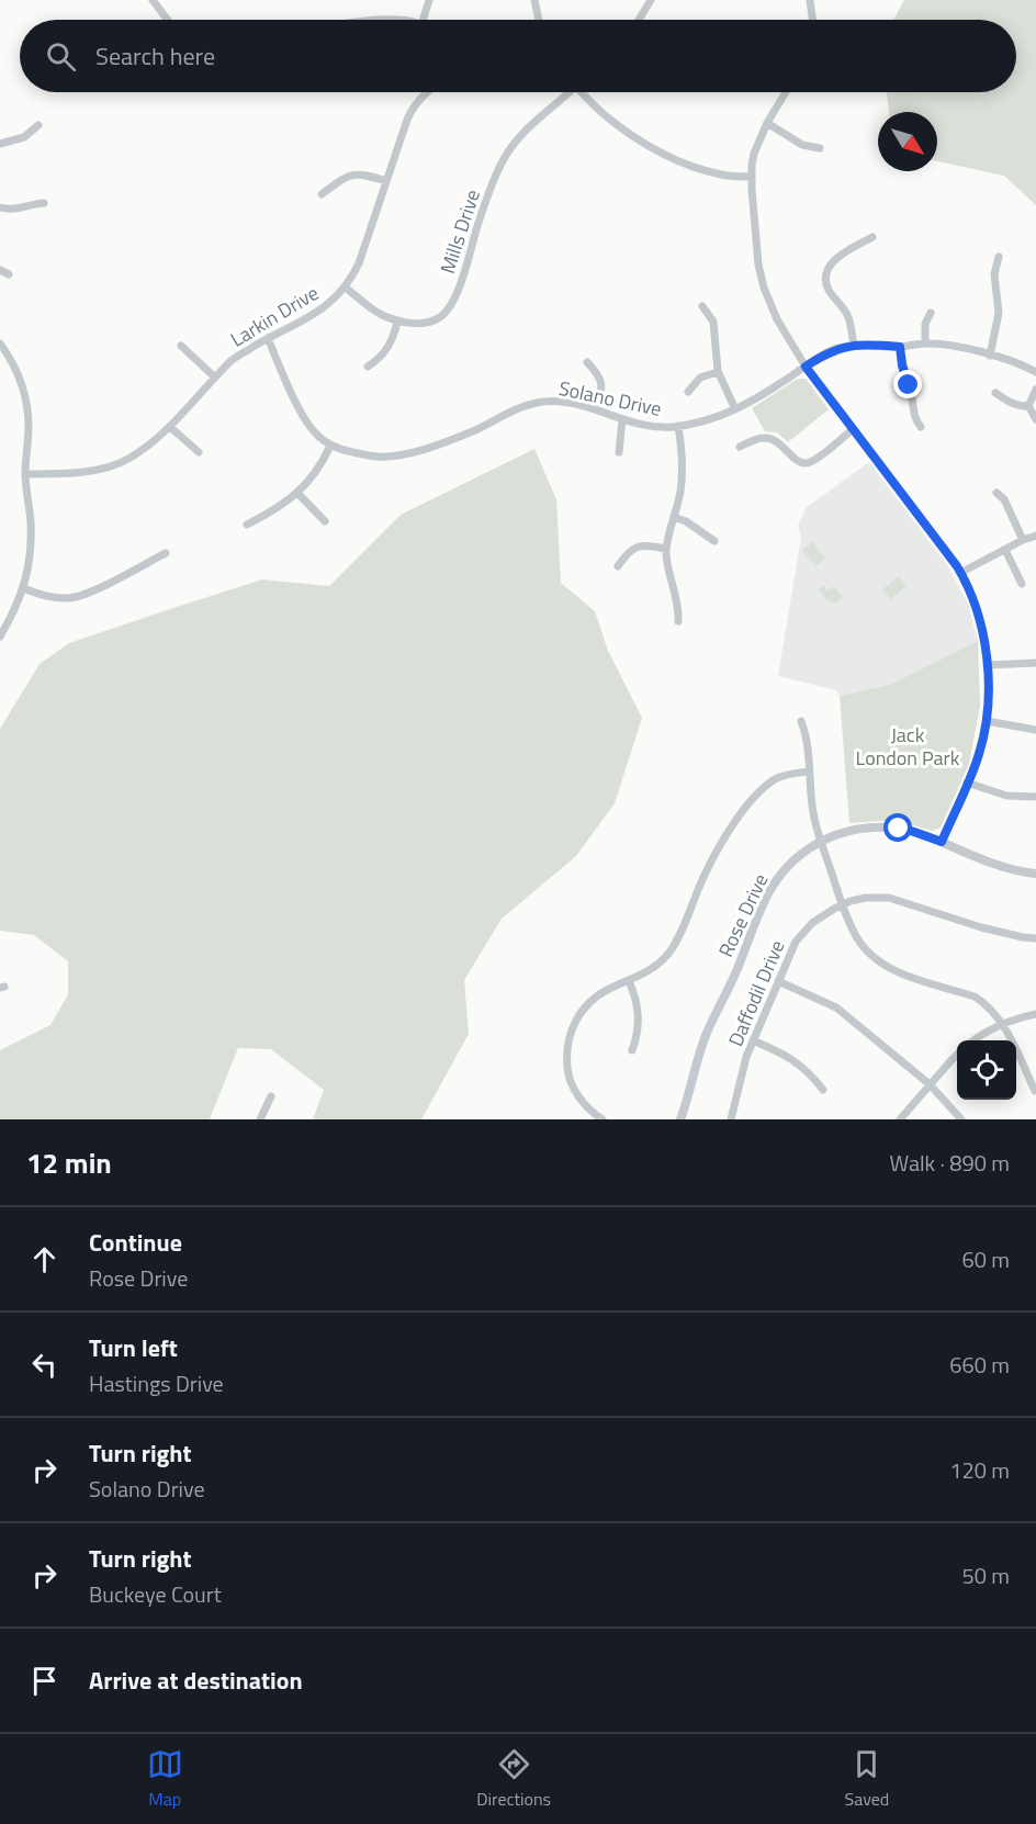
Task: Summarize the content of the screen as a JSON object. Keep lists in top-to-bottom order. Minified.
{"streets":{"main road":["Rose Drive"],"street":["Mills Drive","Larkin Drive","Solano Drive","Daffodil Drive"]},"parks":["Jack London Park"],"north":"bottom right","page":{"search":"Search here","heading":["12 min","Walk · 890 m"],"list":[["Continue","Rose Drive","60 m"],["Turn left","Hastings Drive","660 m"],["Turn right","Solano Drive","120 m"],["Turn right","Buckeye Court","50 m"],"Arrive at destination"],"nav":["Map","Directions","Saved"]}}
